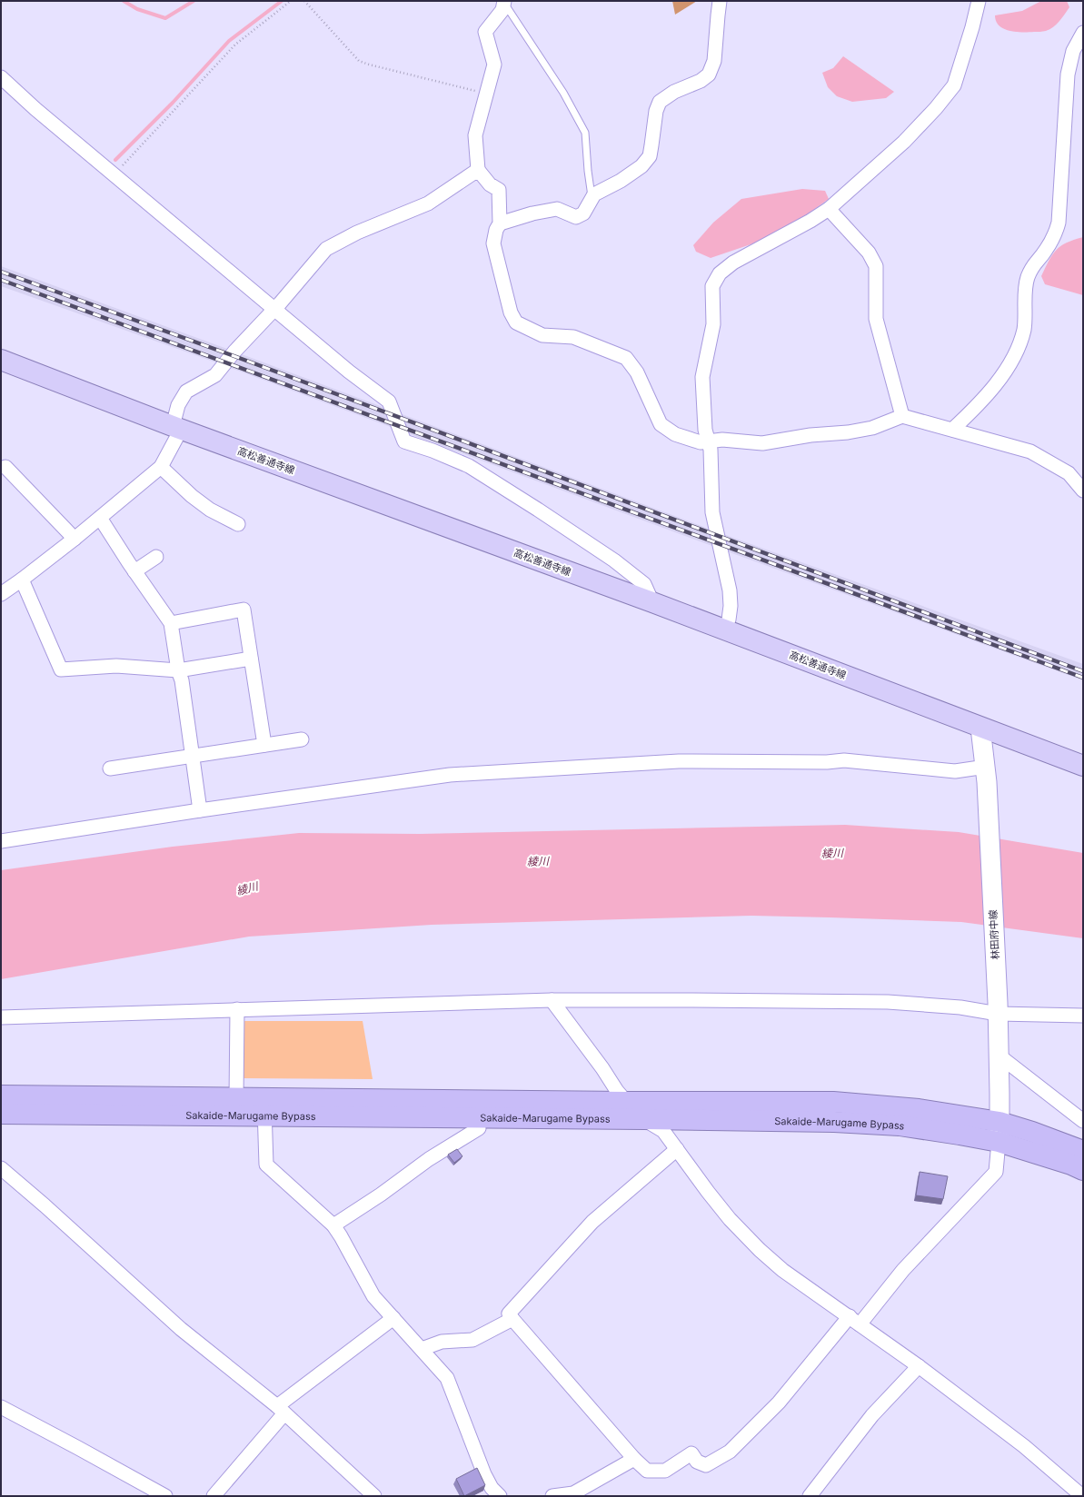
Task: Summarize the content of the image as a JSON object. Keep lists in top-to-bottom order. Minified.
{"streets":{"highway":["Sakaide-Marugame Bypass"],"main road":["高松善通寺線","林田府中線"]},"crossings":[["高松善通寺線","林田府中線"],["林田府中線","Sakaide-Marugame Bypass"]],"water":["綾川"]}
